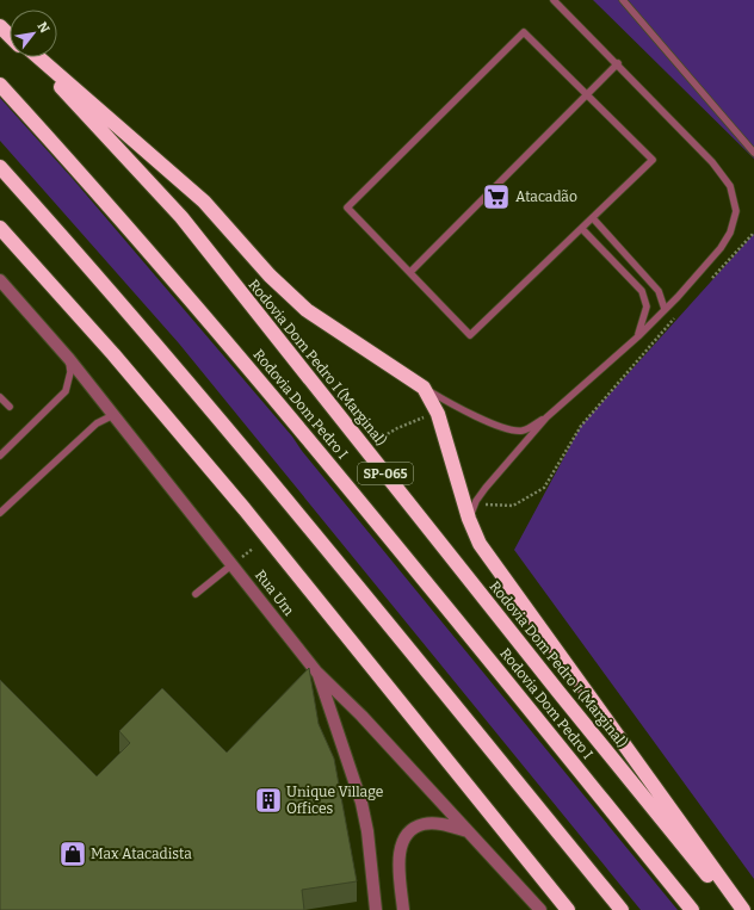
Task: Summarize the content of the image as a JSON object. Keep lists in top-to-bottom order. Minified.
{"streets":{"highway":["Rodovia Dom Pedro I (Marginal)","Rodovia Dom Pedro I","SP-065"],"street":["Rua Um"]},"places":{"supermarket":["Atacadão"],"building":["Unique Village Offices"],"shop":["Max Atacadista"]},"north":"top right"}
